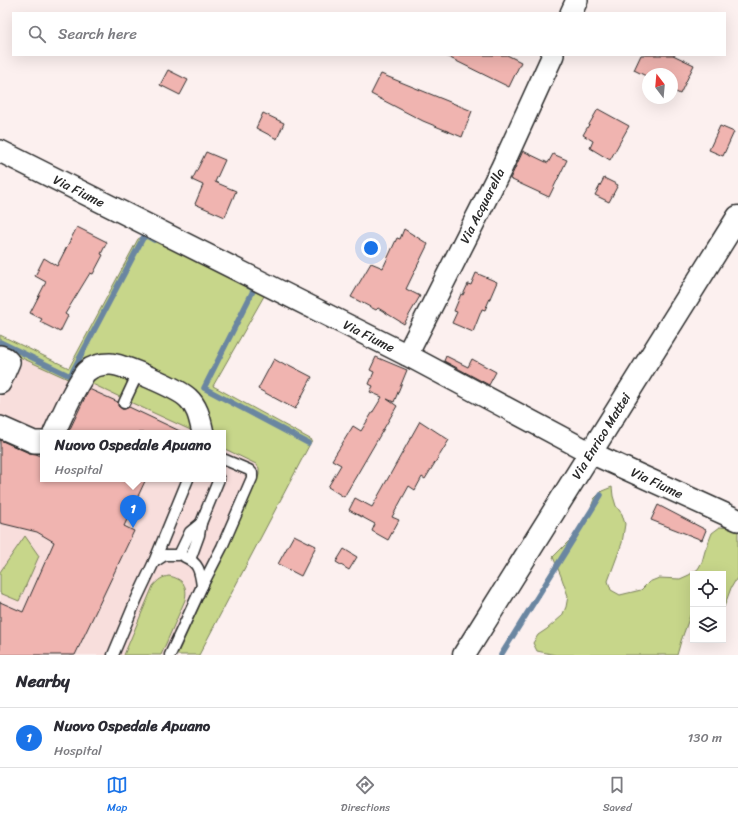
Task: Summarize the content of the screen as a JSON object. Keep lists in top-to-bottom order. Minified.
{"streets":{"main road":["Via Enrico Mattei"],"street":["Via Fiume","Via Acquarella"]},"crossings":[["Via Fiume","Via Acquarella"],["Via Fiume","Via Enrico Mattei"]],"north":"top","page":{"search":"Search here","popup":["Nuovo Ospedale Apuano","Hospital"],"pins":"1","heading":"Nearby","list":[{"mark":"1","name":"Nuovo Ospedale Apuano","note":"Hospital","value":"130 m"}],"nav":["Map","Directions","Saved"]}}
